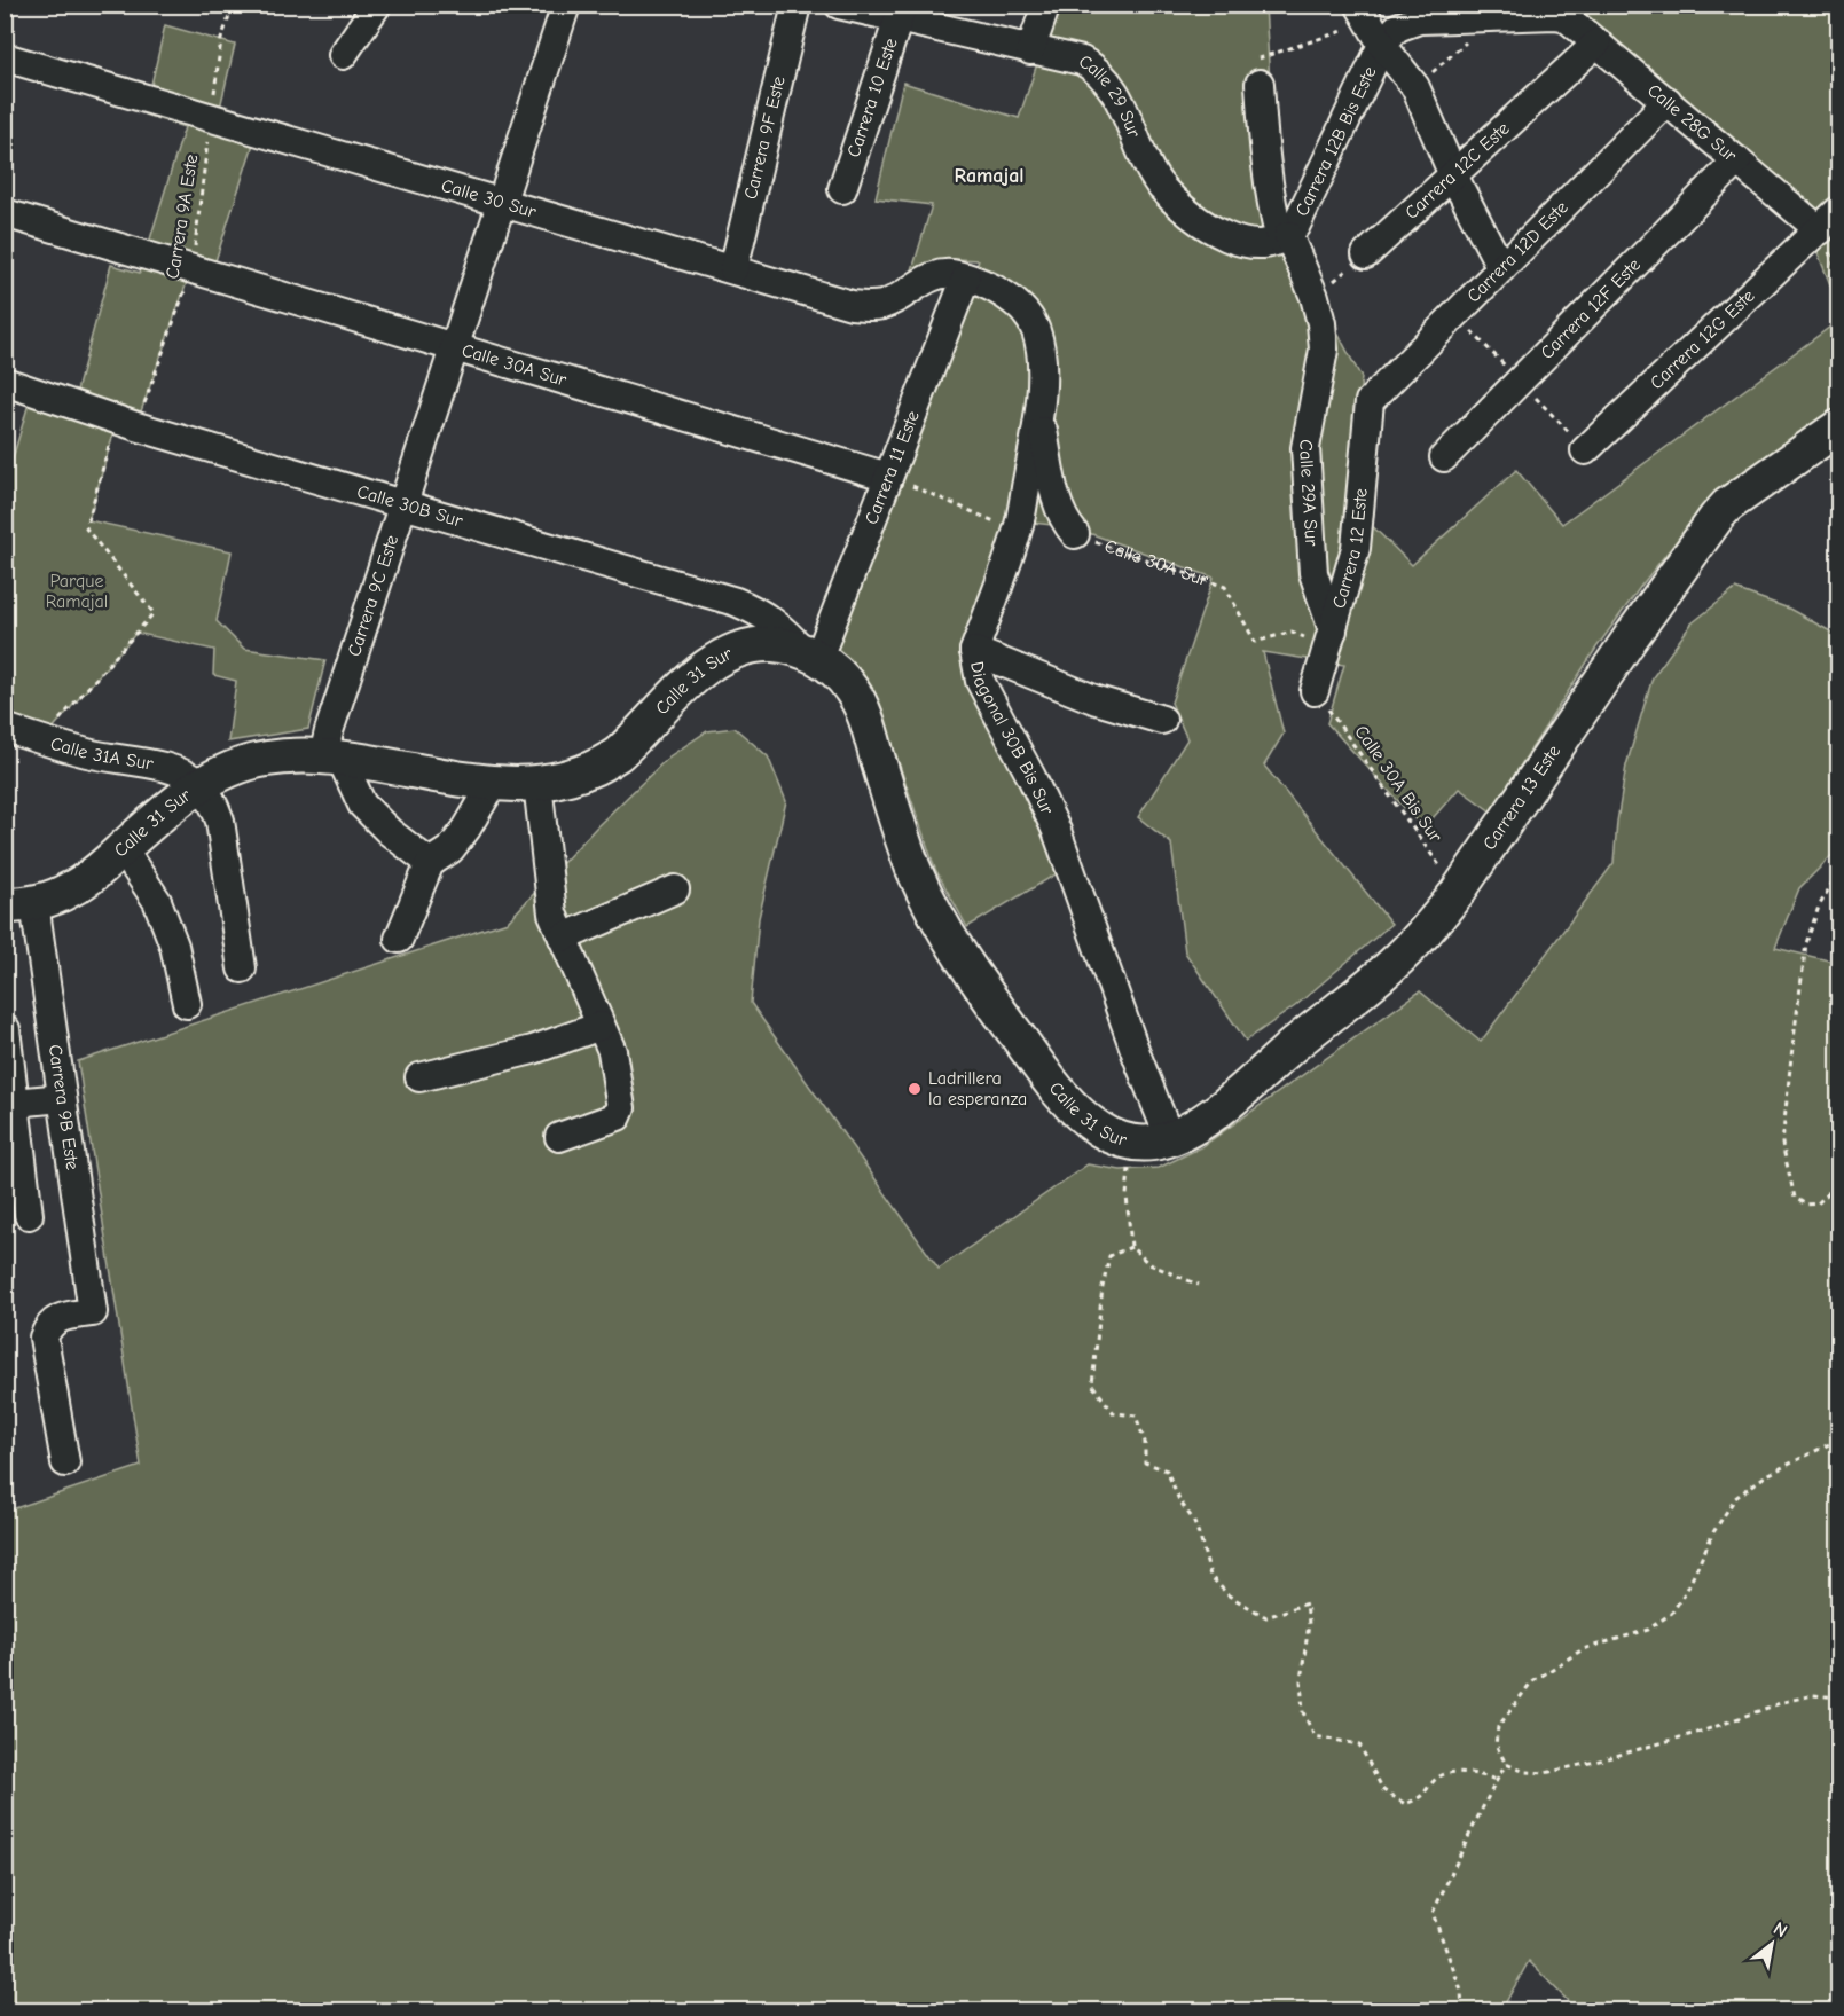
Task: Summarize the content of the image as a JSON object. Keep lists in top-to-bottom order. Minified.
{"streets":{"main road":["Calle 31 Sur","Carrera 13 Este"],"street":["Carrera 10 Este","Calle 29 Sur","Calle 28G Sur","Carrera 9F Este","Carrera 12B Bis Este","Carrera 12C Este","Calle 30 Sur","Carrera 12D Este","Carrera 12F Este","Carrera 12G Este","Calle 30A Sur","Carrera 11 Este","Calle 29A Sur","Calle 30B Sur","Carrera 12 Este","Carrera 9C Este","Diagonal 30B Bis Sur","Calle 31A Sur","Carrera 9B Este"],"path":["Carrera 9A Este","Calle 30A Bis Sur"]},"crossings":[["Carrera 10 Este","Calle 29 Sur"],["Calle 29 Sur","Carrera 12B Bis Este"],["Calle 29 Sur","Calle 29A Sur"],["Calle 28G Sur","Carrera 12C Este"],["Calle 28G Sur","Carrera 12D Este"],["Calle 28G Sur","Carrera 12F Este"],["Calle 28G Sur","Carrera 12G Este"],["Carrera 9F Este","Calle 30 Sur"],["Carrera 12B Bis Este","Calle 29A Sur"],["Calle 30 Sur","Carrera 9A Este"],["Calle 30 Sur","Carrera 11 Este"],["Calle 30 Sur","Carrera 9C Este"],["Calle 30 Sur","Diagonal 30B Bis Sur"],["Carrera 9A Este","Calle 30A Sur"],["Carrera 9A Este","Calle 30B Sur"],["Carrera 9A Este","Calle 31A Sur"],["Carrera 12D Este","Carrera 12 Este"],["Calle 30A Sur","Carrera 11 Este"],["Calle 30A Sur","Calle 29A Sur"],["Calle 30A Sur","Carrera 12 Este"],["Calle 30A Sur","Carrera 9C Este"],["Carrera 11 Este","Calle 30B Sur"],["Carrera 11 Este","Calle 31 Sur"],["Carrera 11 Este","Diagonal 30B Bis Sur"],["Calle 29A Sur","Carrera 12 Este"],["Calle 30B Sur","Carrera 9C Este"],["Calle 30B Sur","Calle 31 Sur"],["Carrera 12 Este","Calle 30A Bis Sur"],["Carrera 9C Este","Calle 31 Sur"],["Calle 31 Sur","Diagonal 30B Bis Sur"],["Calle 31 Sur","Calle 31A Sur"],["Calle 31 Sur","Carrera 13 Este"],["Calle 31 Sur","Carrera 9B Este"],["Diagonal 30B Bis Sur","Carrera 13 Este"],["Calle 30A Bis Sur","Carrera 13 Este"]],"districts":["Ramajal"],"parks":["Parque Ramajal"],"places":["Ladrillera la esperanza"],"north":"top right"}
